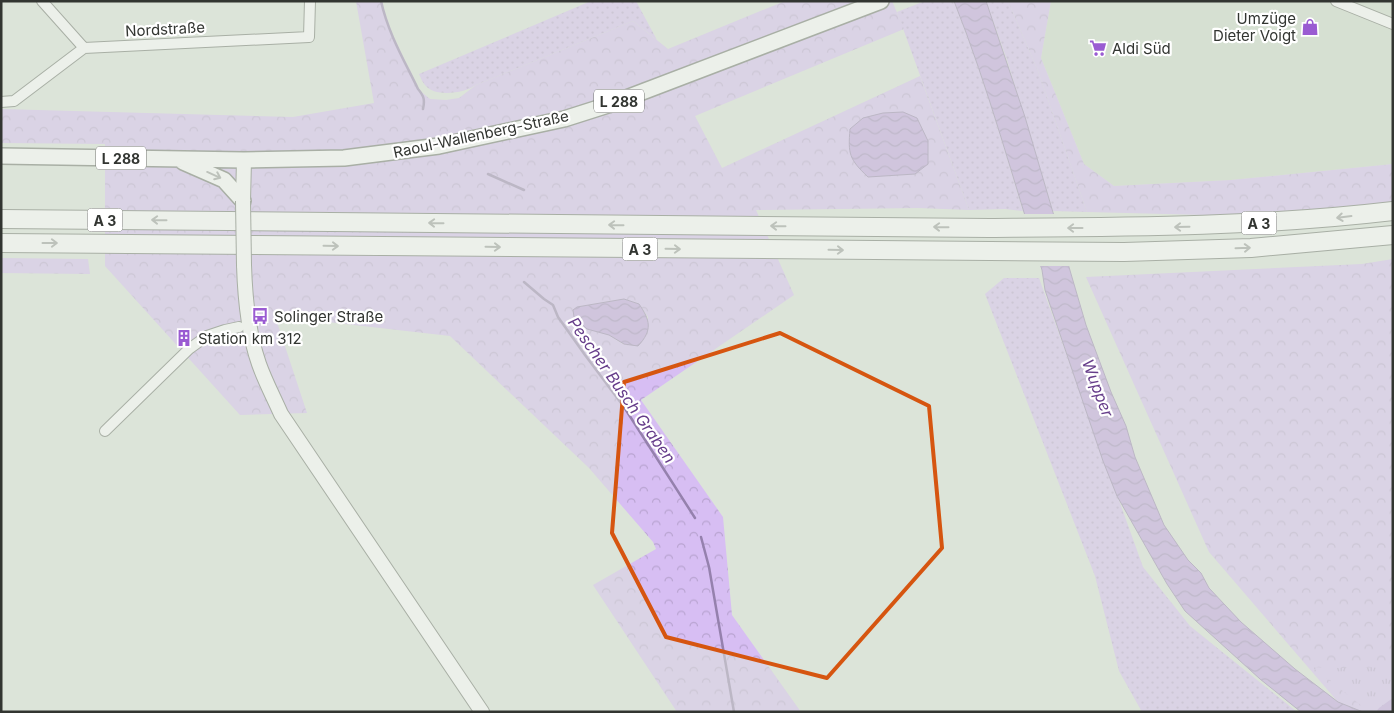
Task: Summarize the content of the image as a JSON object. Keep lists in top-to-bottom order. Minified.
{"streets":{"highway":["A 3"],"main road":["L 288","Raoul-Wallenberg-Straße"],"street":["Nordstraße"]},"water":["Wupper","Pescher Busch Graben"],"places":{"shop":["Umzüge Dieter Voigt"],"supermarket":["Aldi Süd"],"bus stop":["Solinger Straße"],"building":["Station km 312"]}}
